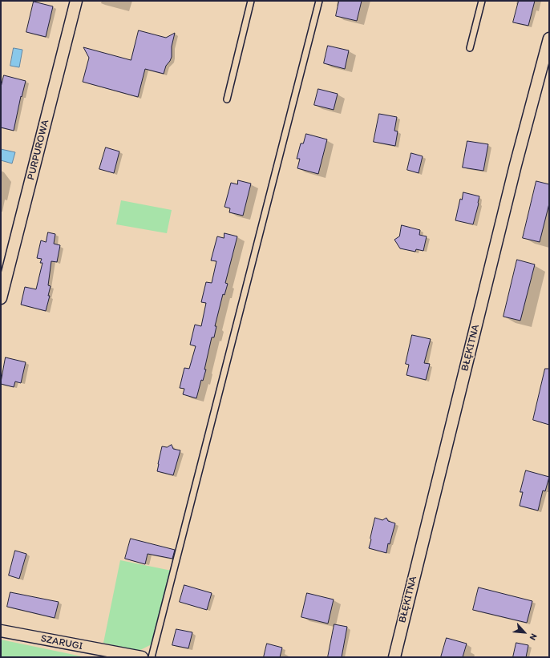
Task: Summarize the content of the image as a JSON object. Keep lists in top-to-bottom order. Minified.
{"streets":{"street":["PURPUROWA","BŁĘKITNA","SZARUGI"]},"north":"bottom right"}
